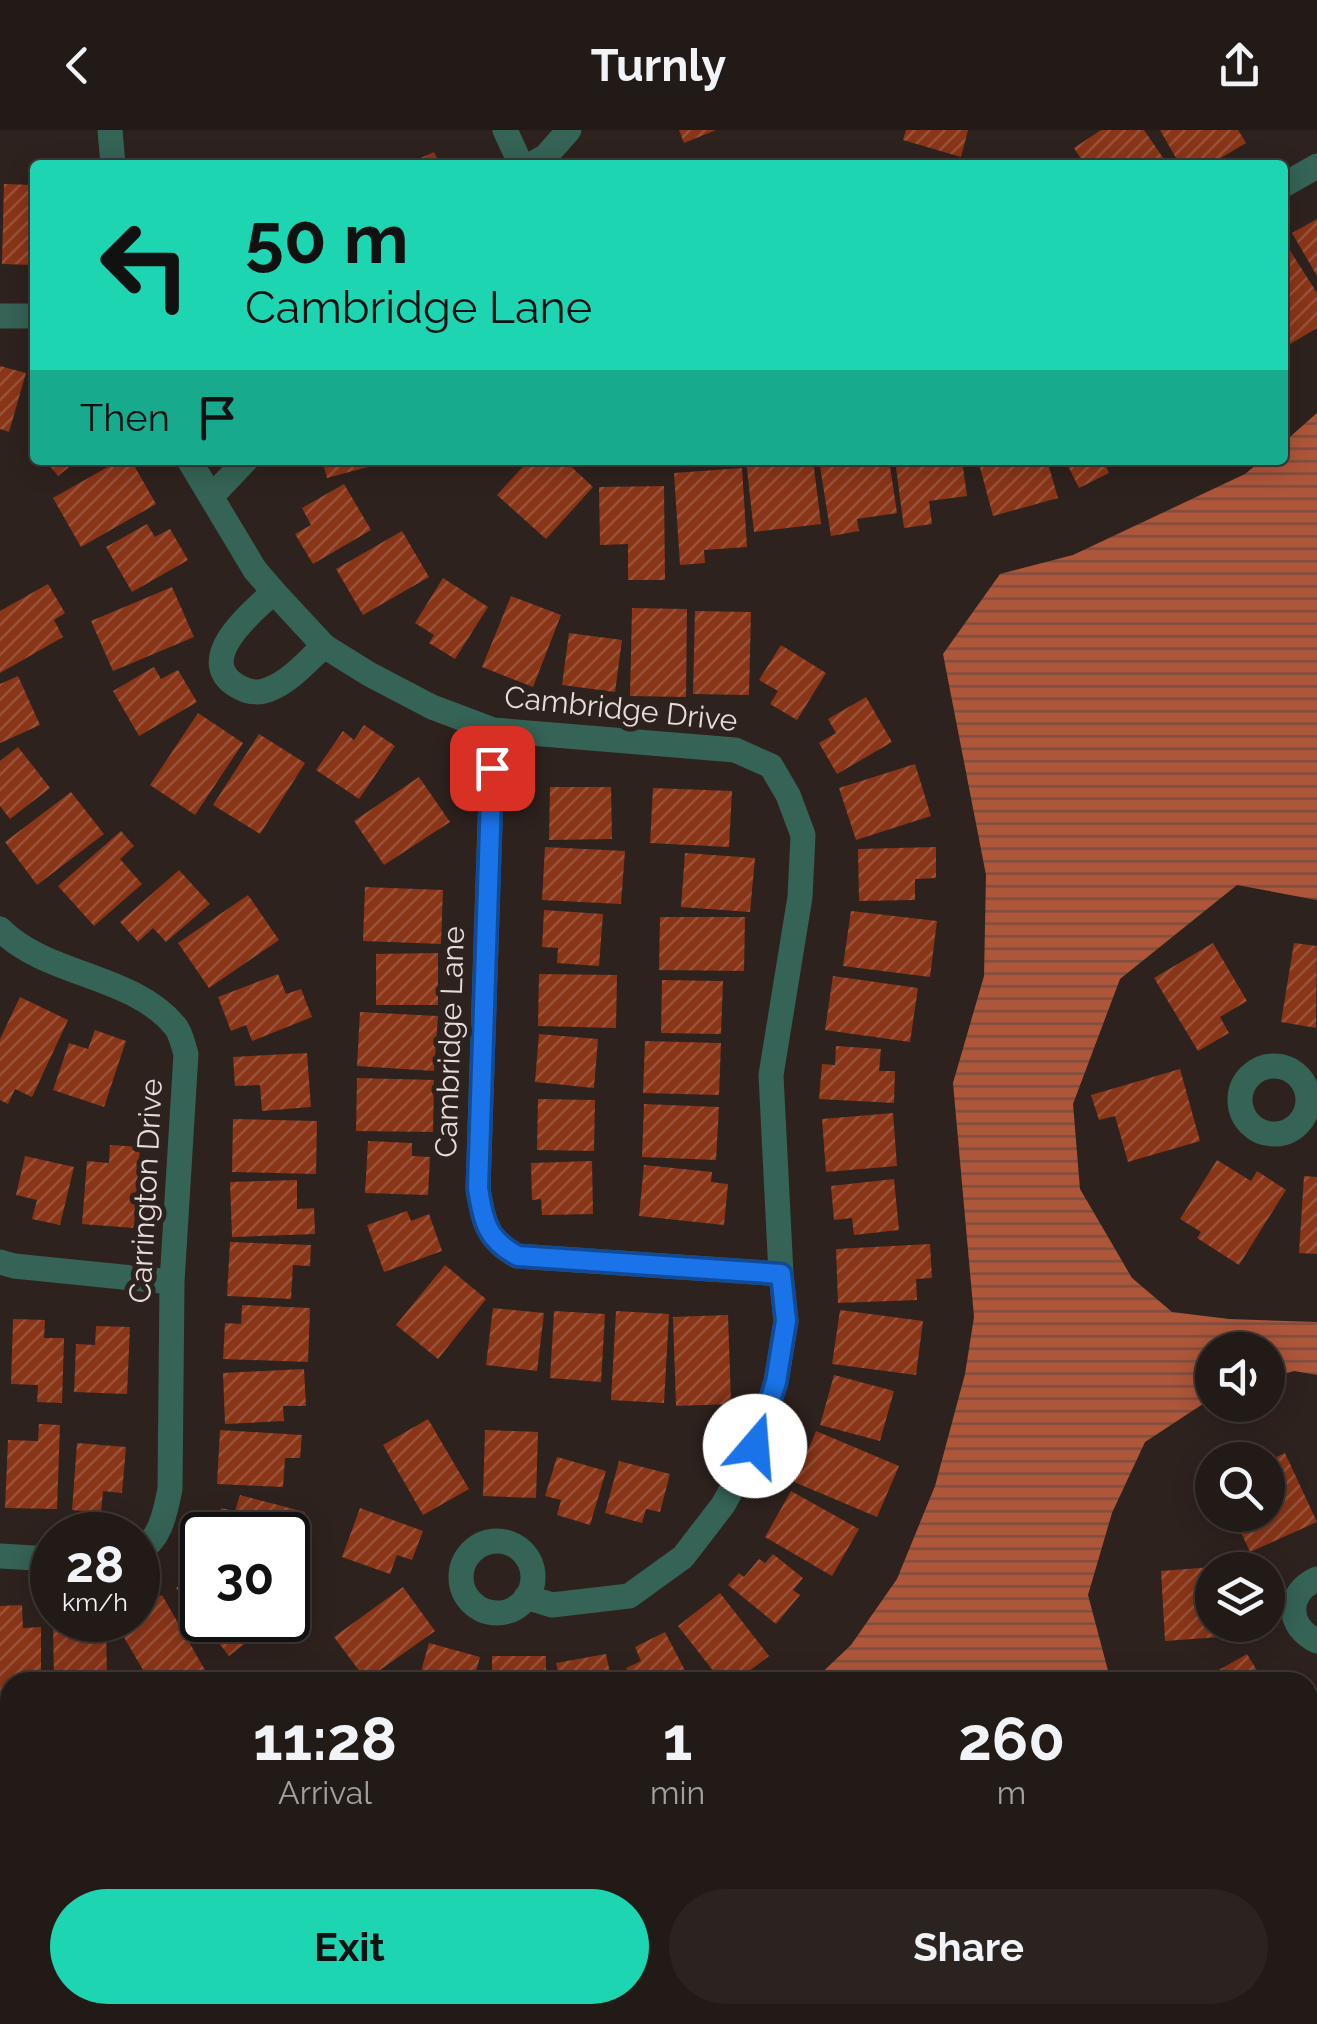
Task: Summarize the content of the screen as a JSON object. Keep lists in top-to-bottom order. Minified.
{"streets":{"street":["Cambridge Drive","Cambridge Lane","Carrington Drive"]},"crossings":[["Cambridge Drive","Cambridge Lane"]],"page":{"header":"Turnly","turn":["50 m","Cambridge Lane"],"then":"Then","speed":"28 km/h","limit":"30","eta":["11:28","Arrival","1","min","260","m"],"buttons":["Exit","Share"]}}
